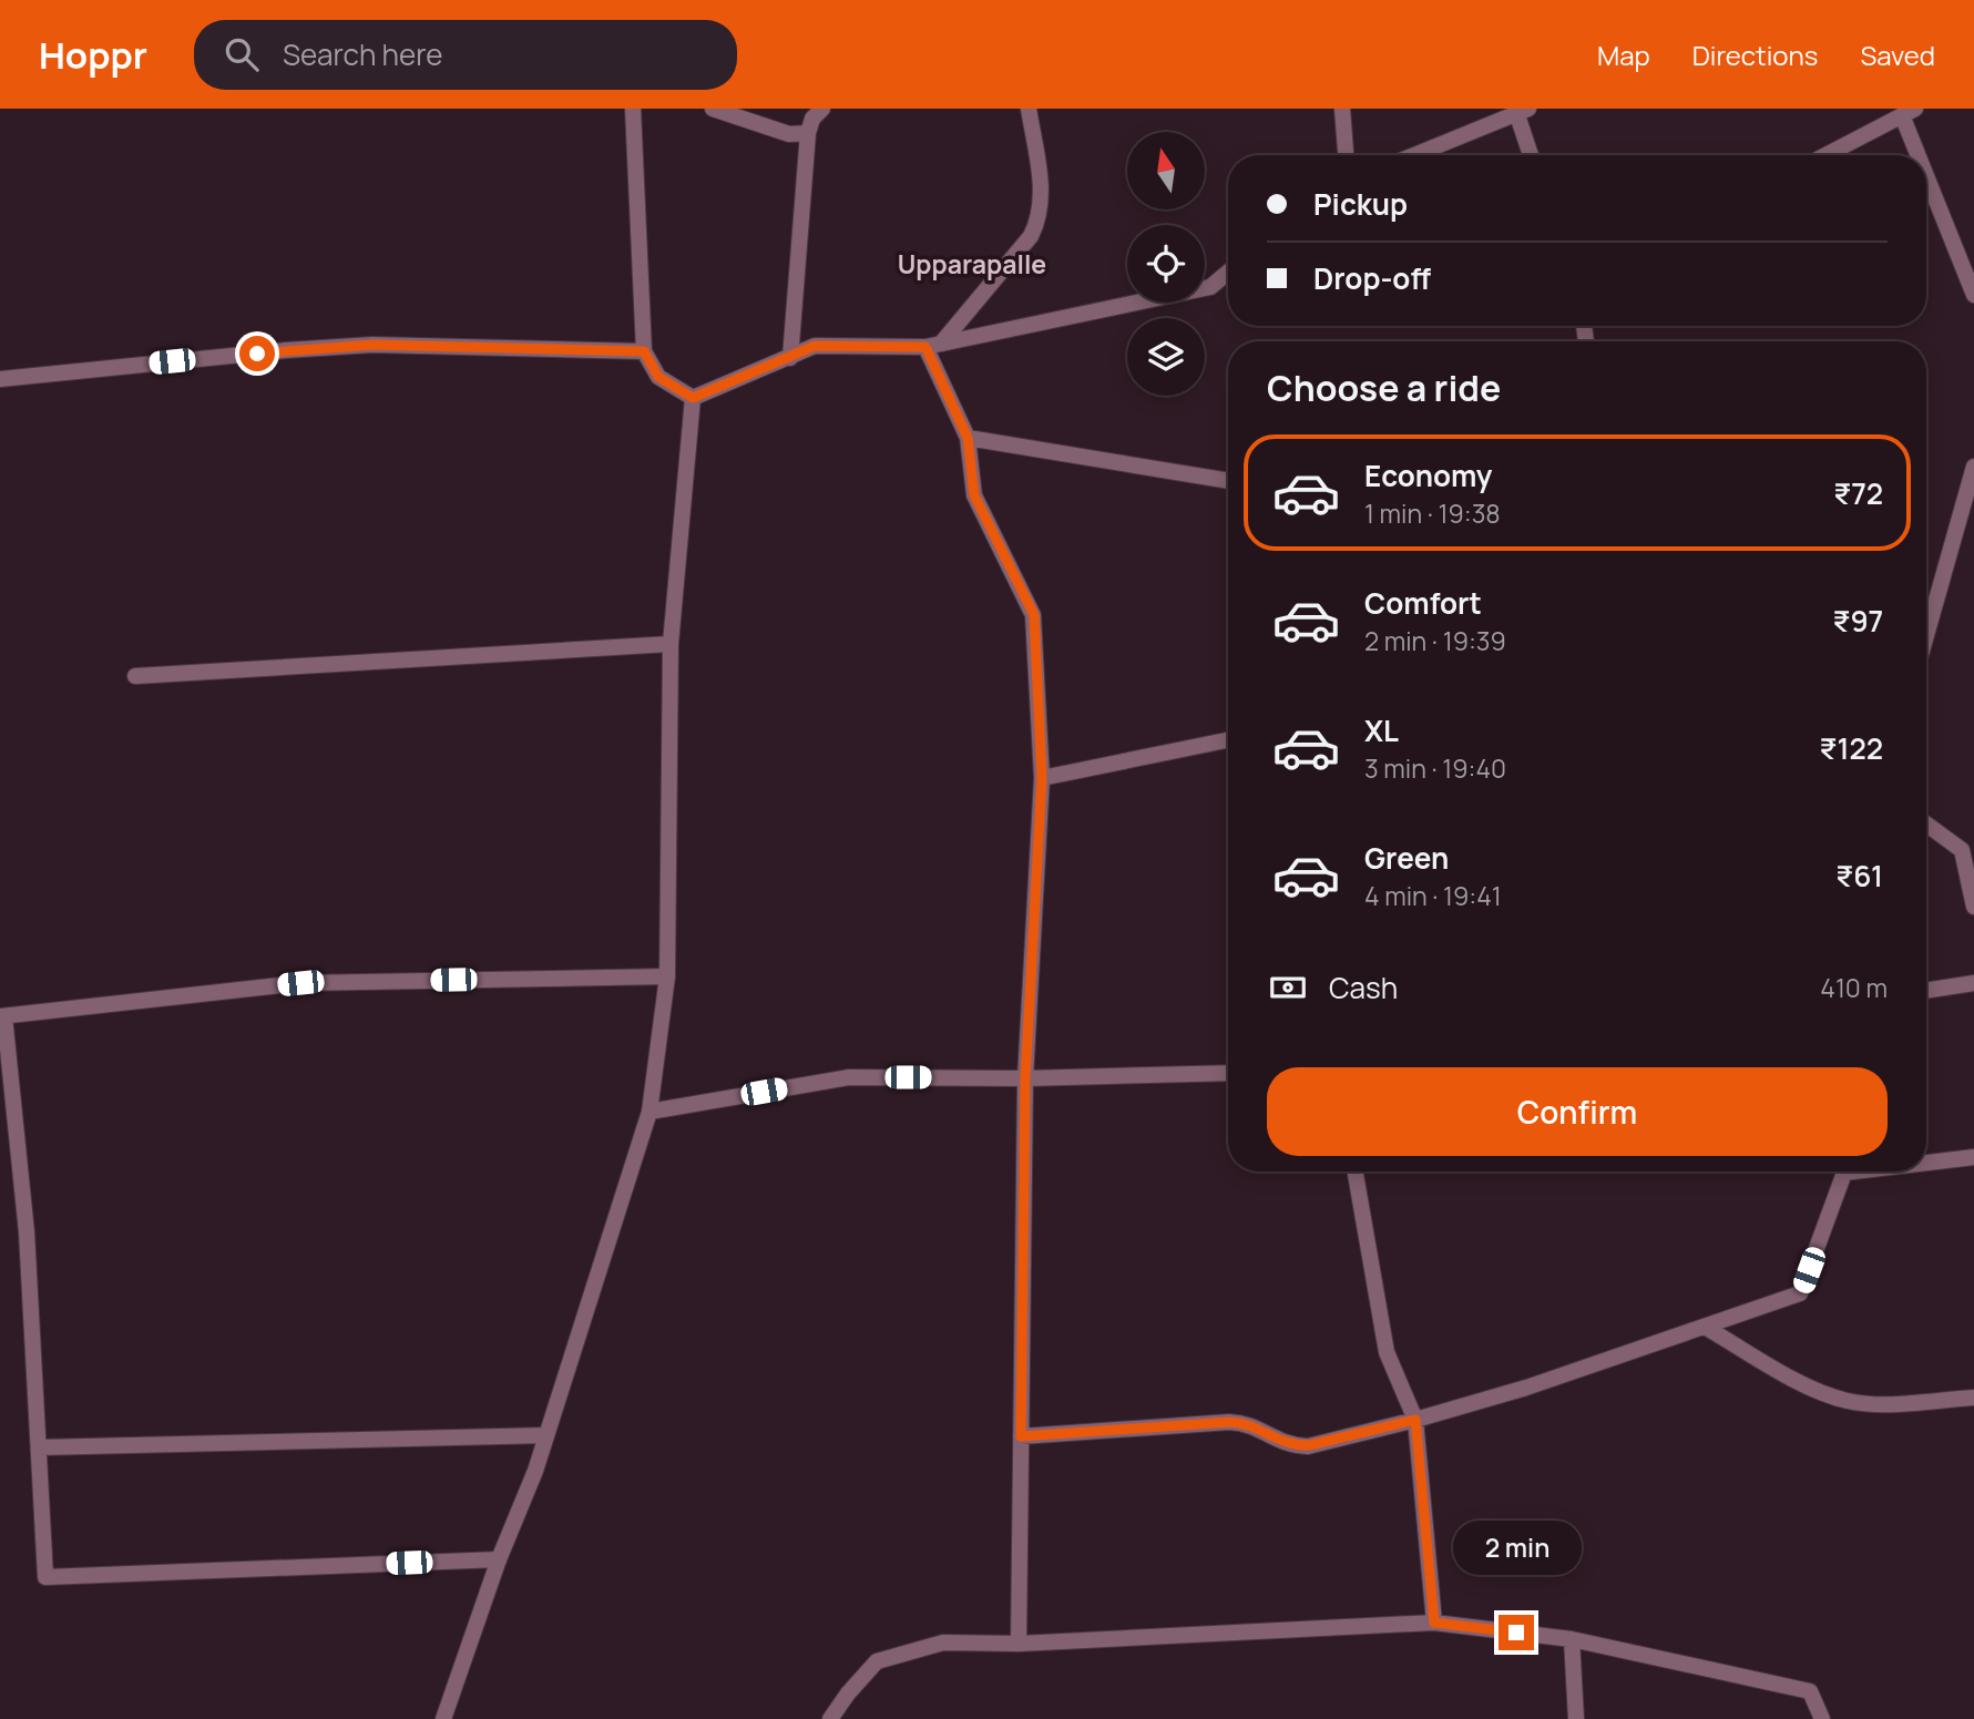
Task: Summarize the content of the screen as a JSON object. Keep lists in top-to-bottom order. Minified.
{"districts":["Upparapalle"],"north":"top","page":{"header":"Hoppr","search":"Search here","nav":["Map","Directions","Saved"],"banner":["Pickup","Drop-off"],"heading":"Choose a ride","list":[{"name":"Economy","note":"1 min · 19:38","value":"₹72"},{"name":"Comfort","note":"2 min · 19:39","value":"₹97"},{"name":"XL","note":"3 min · 19:40","value":"₹122"},{"name":"Green","note":"4 min · 19:41","value":"₹61"}],"pay":["Cash","410 m"],"buttons":"Confirm","bubble":"2 min"}}
